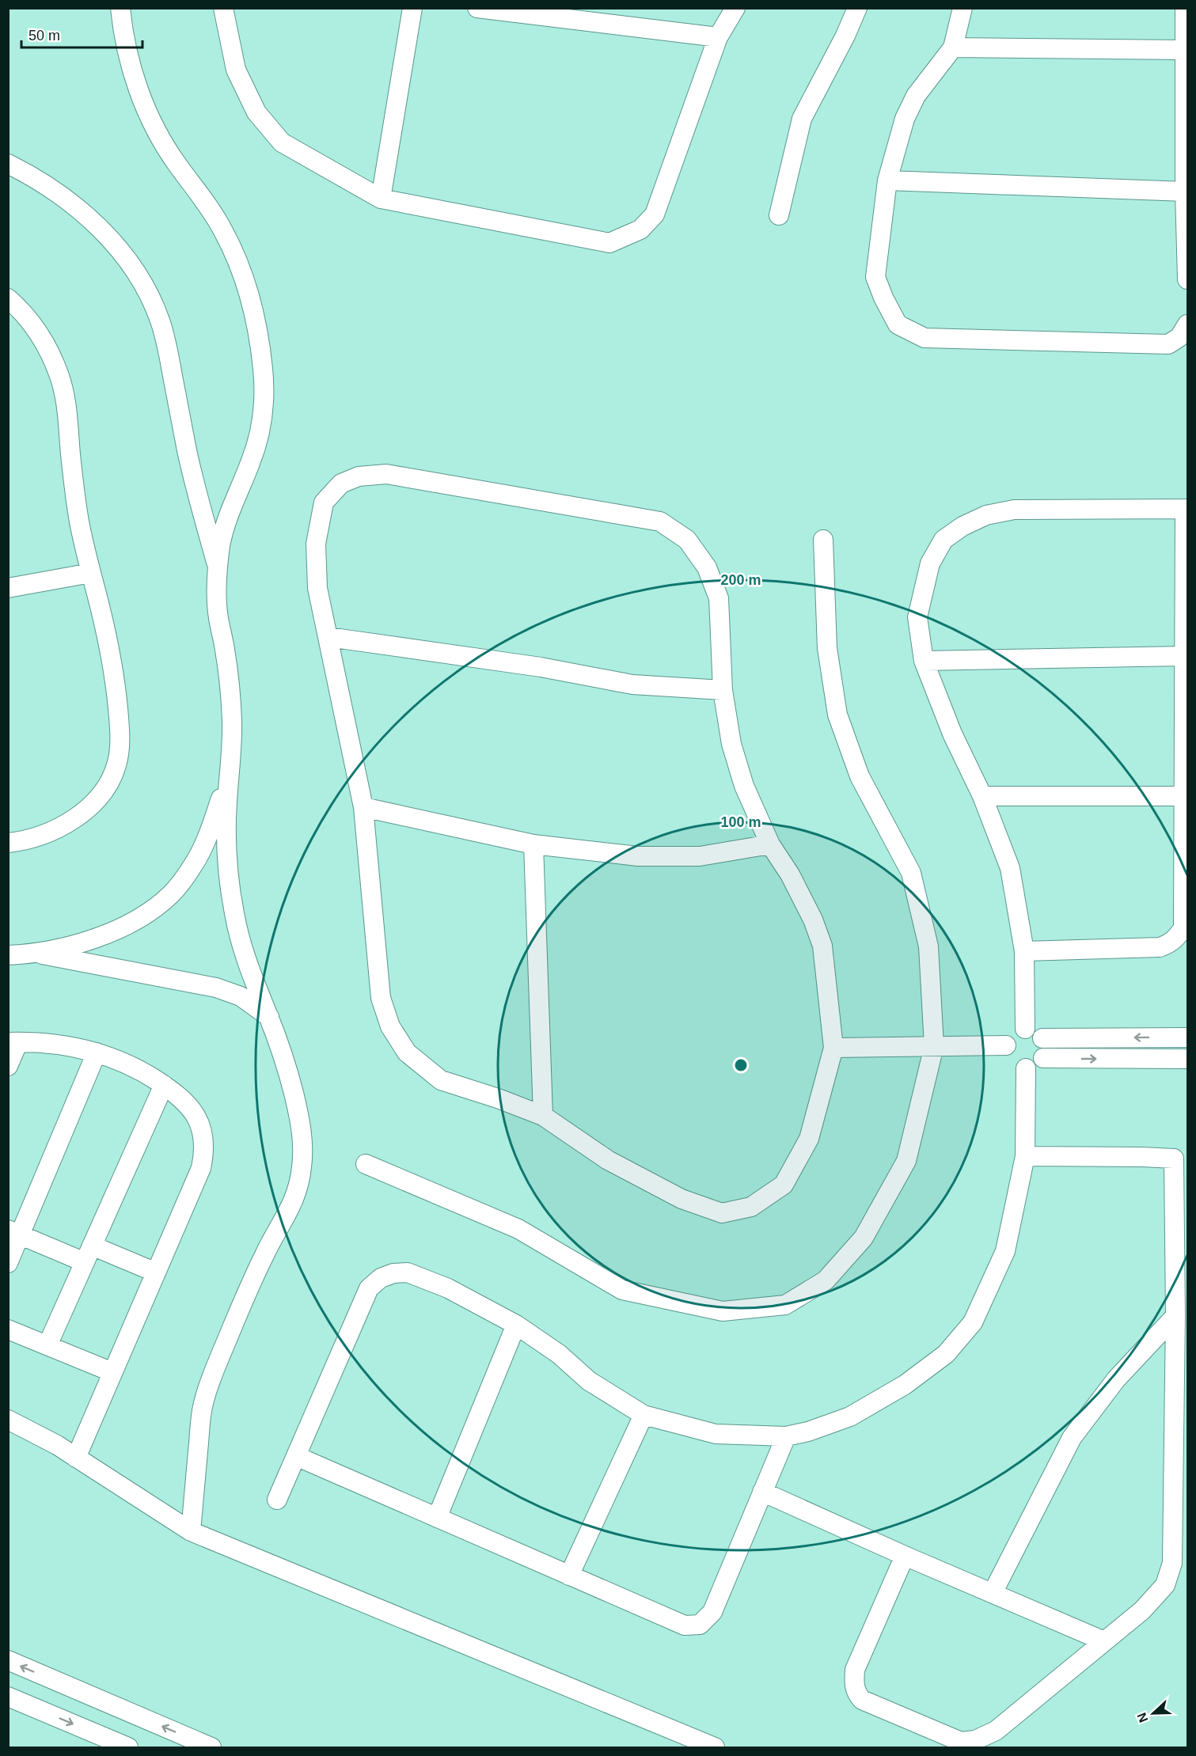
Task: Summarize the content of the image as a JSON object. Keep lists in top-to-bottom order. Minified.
{"scale_bar":"50 m","north":"left","rings":["200 m","100 m"]}
